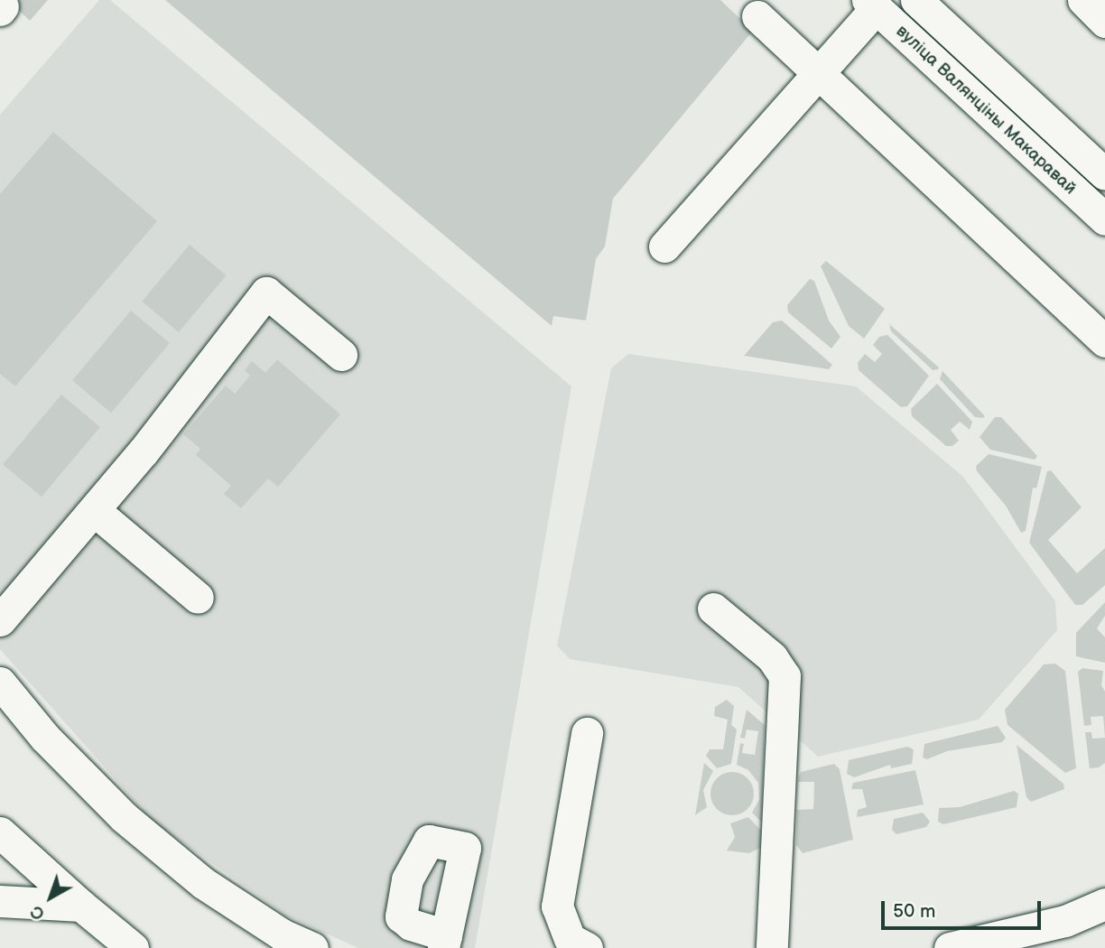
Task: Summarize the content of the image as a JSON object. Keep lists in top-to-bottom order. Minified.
{"streets":{"street":["вуліца Валянціны Макаравай"]},"scale_bar":"50 m","north":"bottom left"}
